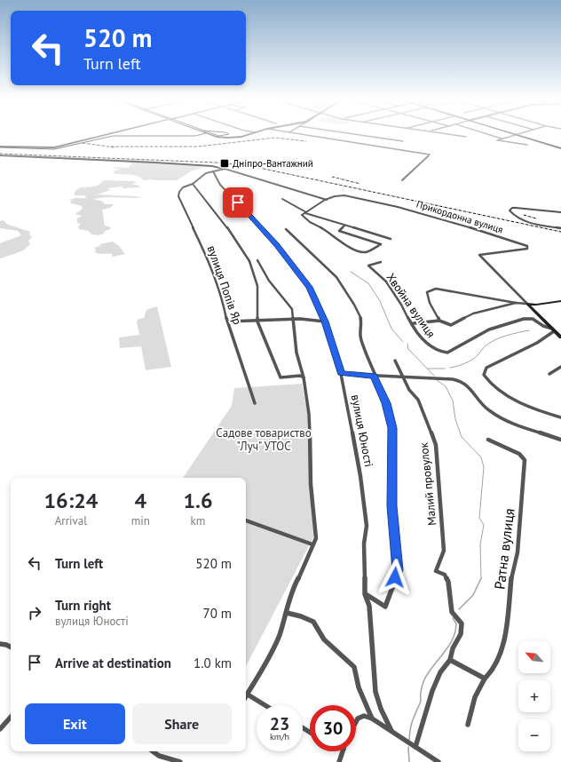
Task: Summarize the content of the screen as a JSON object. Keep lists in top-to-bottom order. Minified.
{"streets":{"main road":["Прикордонна вулиця"],"street":["вулиця Попів Яр","Хвойна вулиця","вулиця Юності","Малий провулок","Ратна вулиця"]},"crossings":[["Прикордонна вулиця","Хвойна вулиця"]],"parks":["Садове товариство \"Луч\" УТОС"],"places":{"transit":["Дніпро-Вантажний"]},"north":"top left","page":{"turn":["520 m","Turn left"],"eta":["16:24","Arrival","4","min","1.6","km"],"list":[{"name":"Turn left","value":"520 m"},{"name":"Turn right","note":"вулиця Юності","value":"70 m"},{"name":"Arrive at destination","value":"1.0 km"}],"map_buttons":["+","−"],"buttons":["Exit","Share"],"speed":"23 km/h","limit":"30"}}
